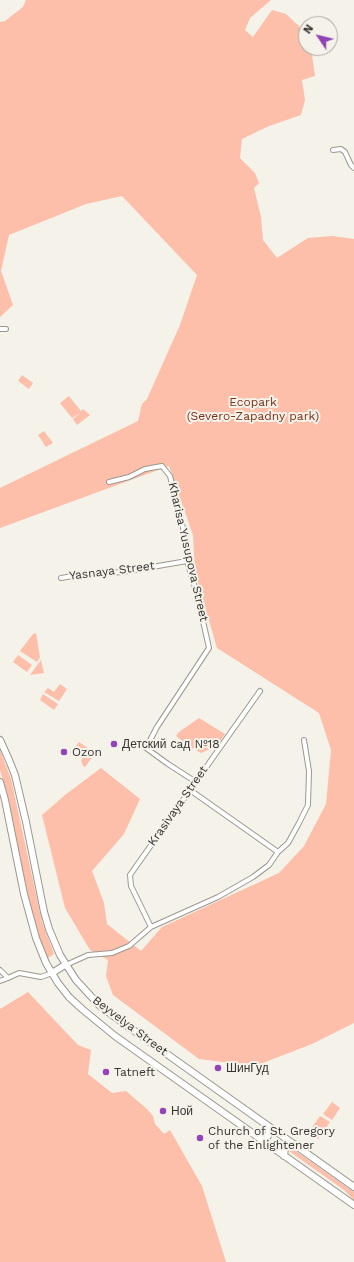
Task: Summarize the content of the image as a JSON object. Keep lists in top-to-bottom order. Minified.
{"streets":{"main road":["Beyvelya Street"],"street":["Kharisa Yusupova Street","Yasnaya Street","Krasivaya Street"]},"crossings":[["Kharisa Yusupova Street","Yasnaya Street"],["Kharisa Yusupova Street","Krasivaya Street"]],"parks":["Ecopark (Severo-Zapadny park)"],"places":["Детский сaд №18","Ozon","ШинГуд","Tatneft","Ной","Church of St. Gregory of the Enlightener"],"north":"top left"}
